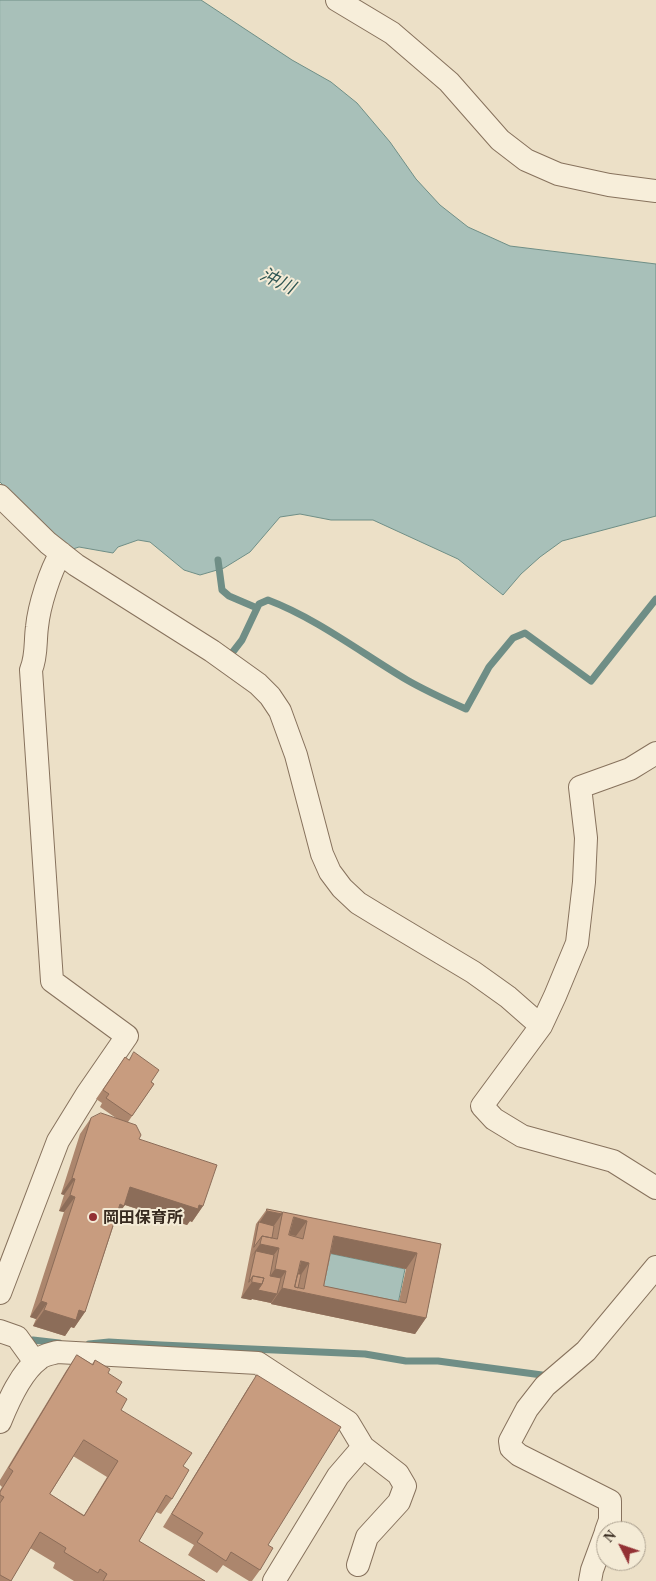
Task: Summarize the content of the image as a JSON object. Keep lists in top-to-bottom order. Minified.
{"water":["沖川"],"places":["岡田保育所"],"north":"top left"}
